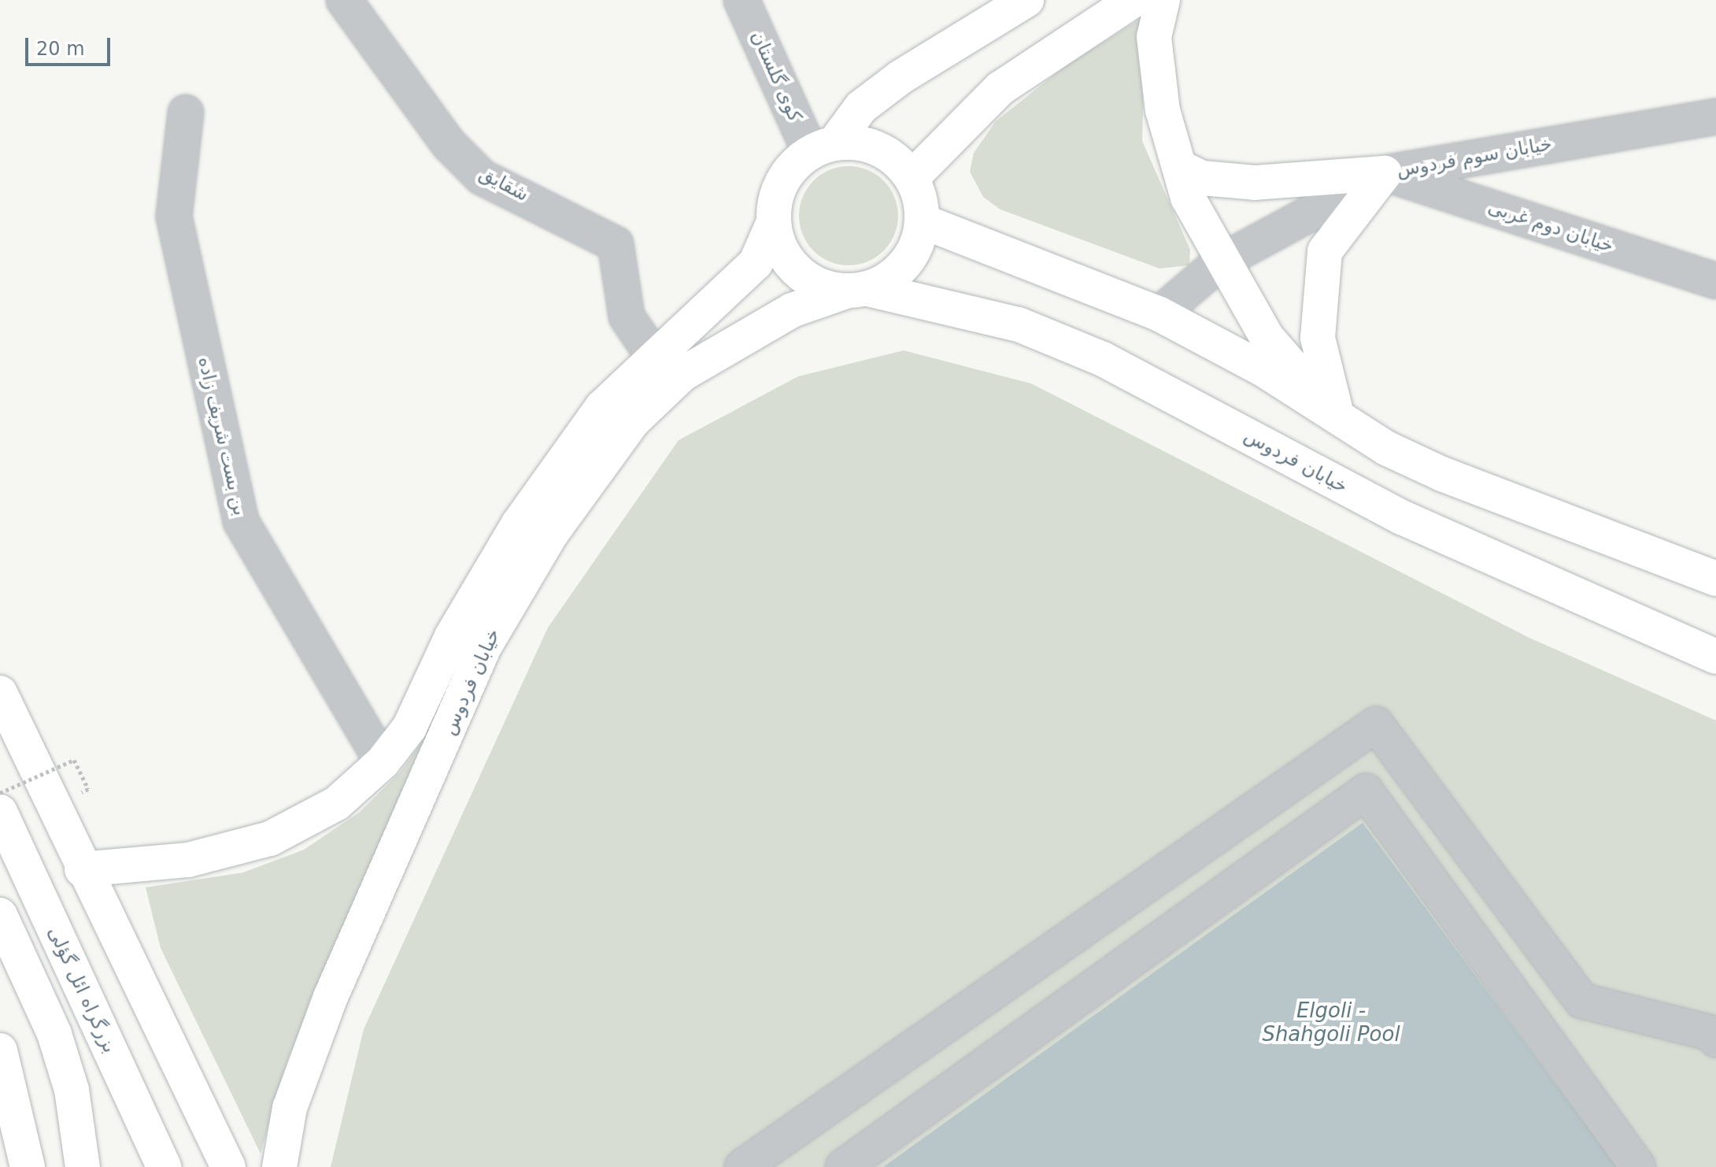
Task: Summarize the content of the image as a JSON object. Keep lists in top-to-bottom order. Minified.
{"streets":{"main road":["خیابان فردوس","بزرگراه ائل گؤلی"],"street":["کوی گلستان","خیابان سوم فردوس","شقایق","خیابان دوم غربی","بن بست شریف زاده"]},"crossings":[["کوی گلستان","خیابان فردوس"],["خیابان سوم فردوس","خیابان دوم غربی"],["شقایق","خیابان فردوس"],["بن بست شریف زاده","خیابان فردوس"]],"water":["Elgoli - Shahgoli Pool"],"scale_bar":"20 m"}
